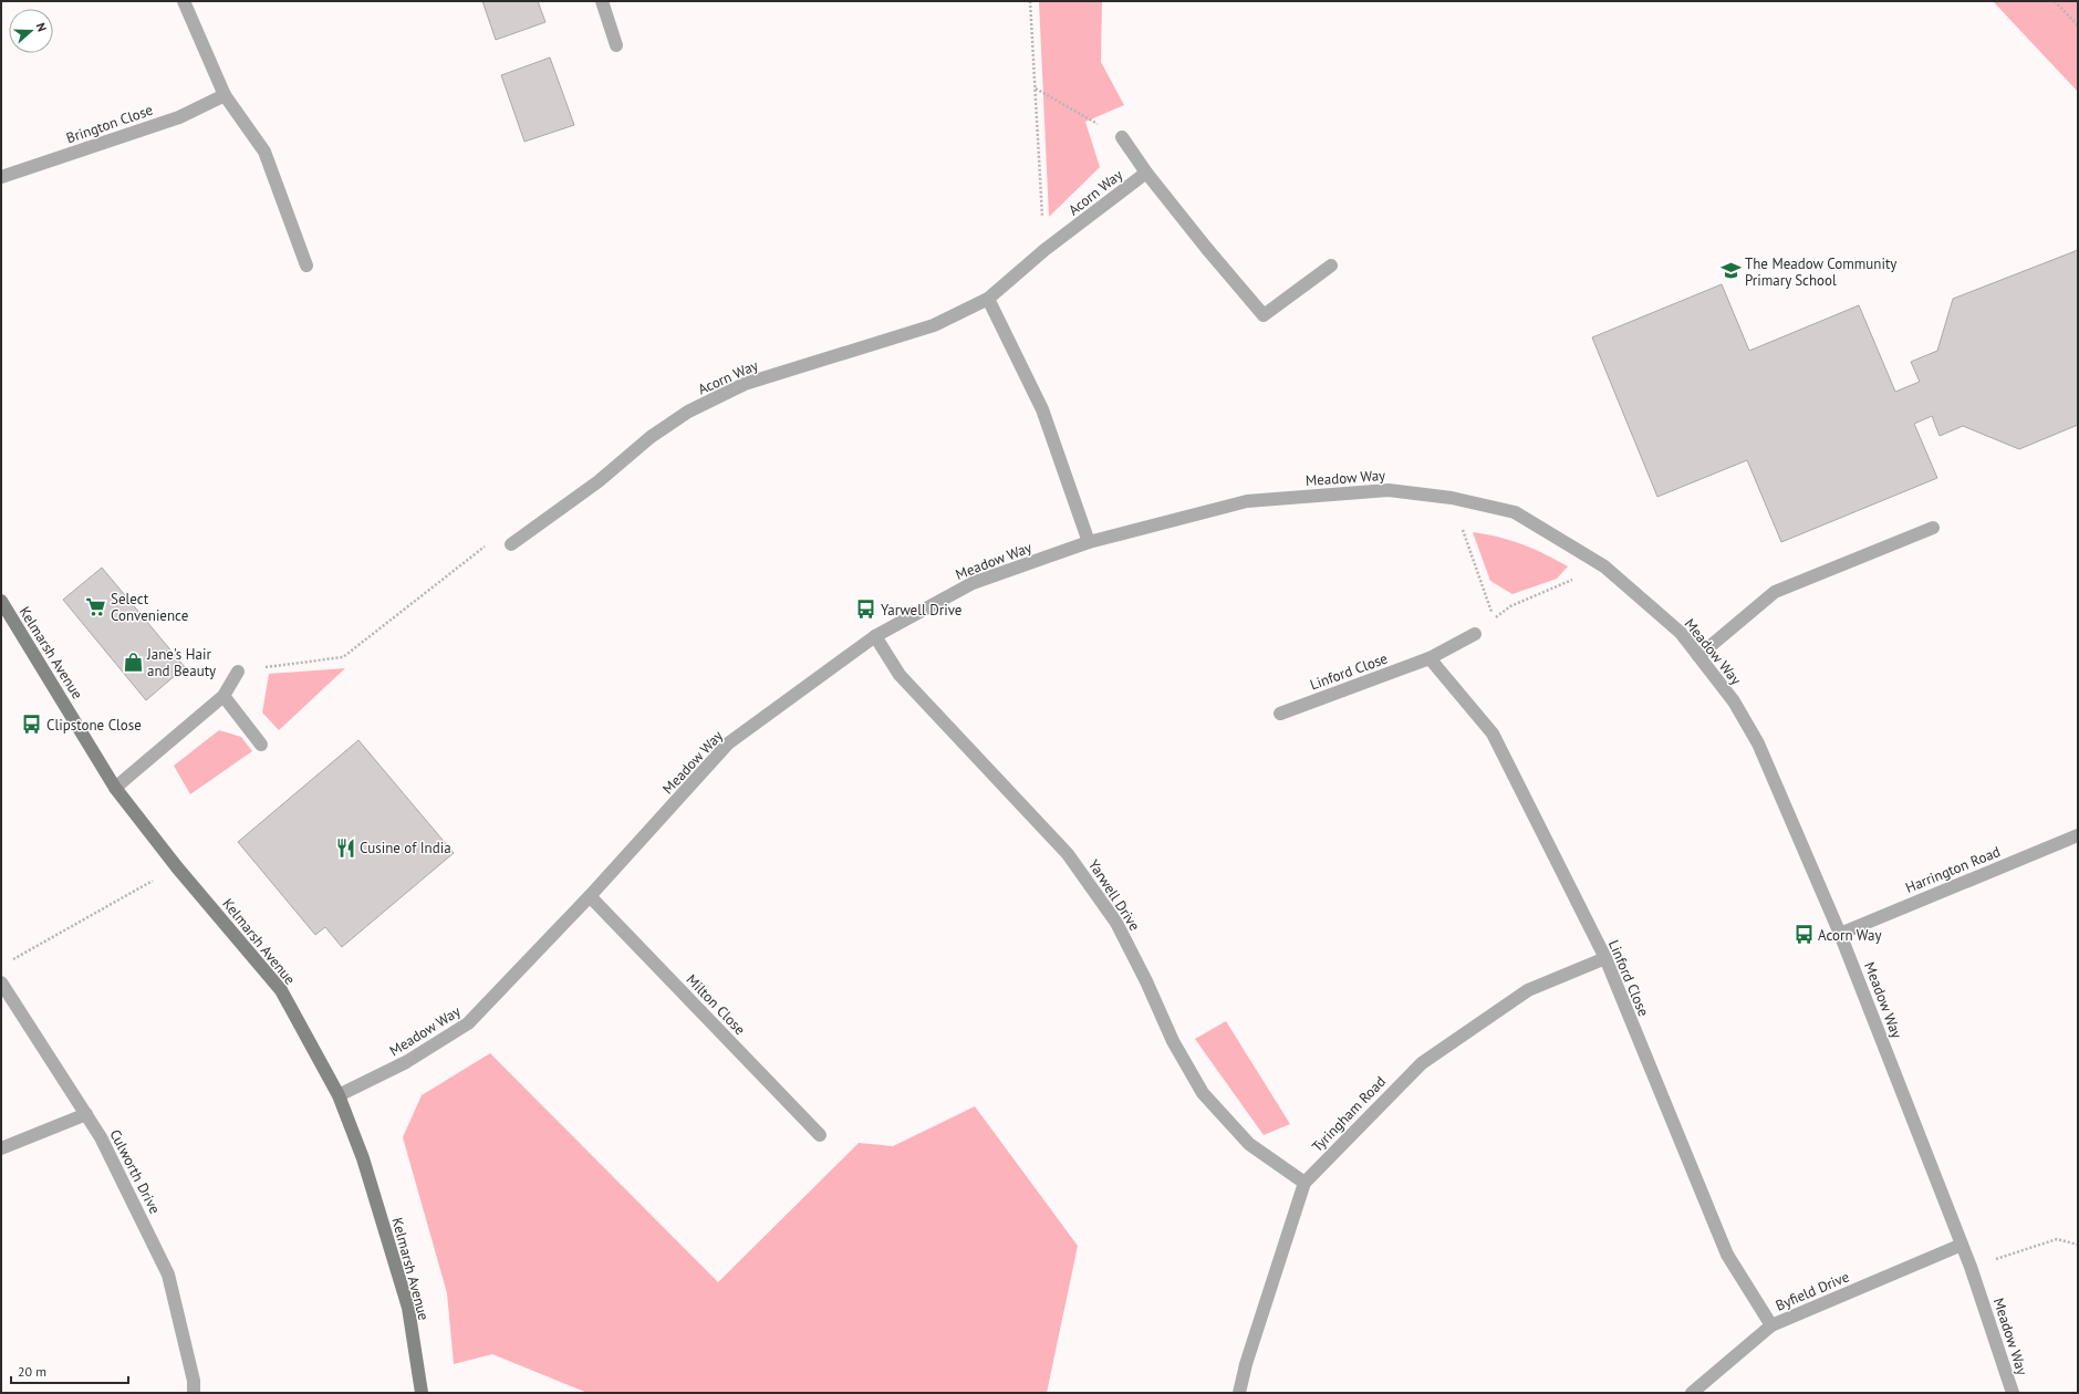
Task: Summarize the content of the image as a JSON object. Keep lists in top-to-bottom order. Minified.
{"streets":{"street":["Brington Close","Acorn Way","Meadow Way","Kelmarsh Avenue","Linford Close","Harrington Road","Yarwell Drive","Milton Close","Tyringham Road","Culworth Drive","Byfield Drive"]},"crossings":[["Meadow Way","Kelmarsh Avenue"],["Meadow Way","Harrington Road"],["Meadow Way","Yarwell Drive"],["Meadow Way","Milton Close"],["Meadow Way","Byfield Drive"],["Linford Close","Tyringham Road"],["Linford Close","Byfield Drive"],["Yarwell Drive","Tyringham Road"]],"places":{"school or university":["The Meadow Community Primary School"],"supermarket":["Select Convenience"],"bus stop":["Yarwell Drive","Clipstone Close","Acorn Way"],"shop":["Jane's Hair and Beauty"],"restaurant":["Cusine of India"]},"scale_bar":"20 m","north":"right"}
